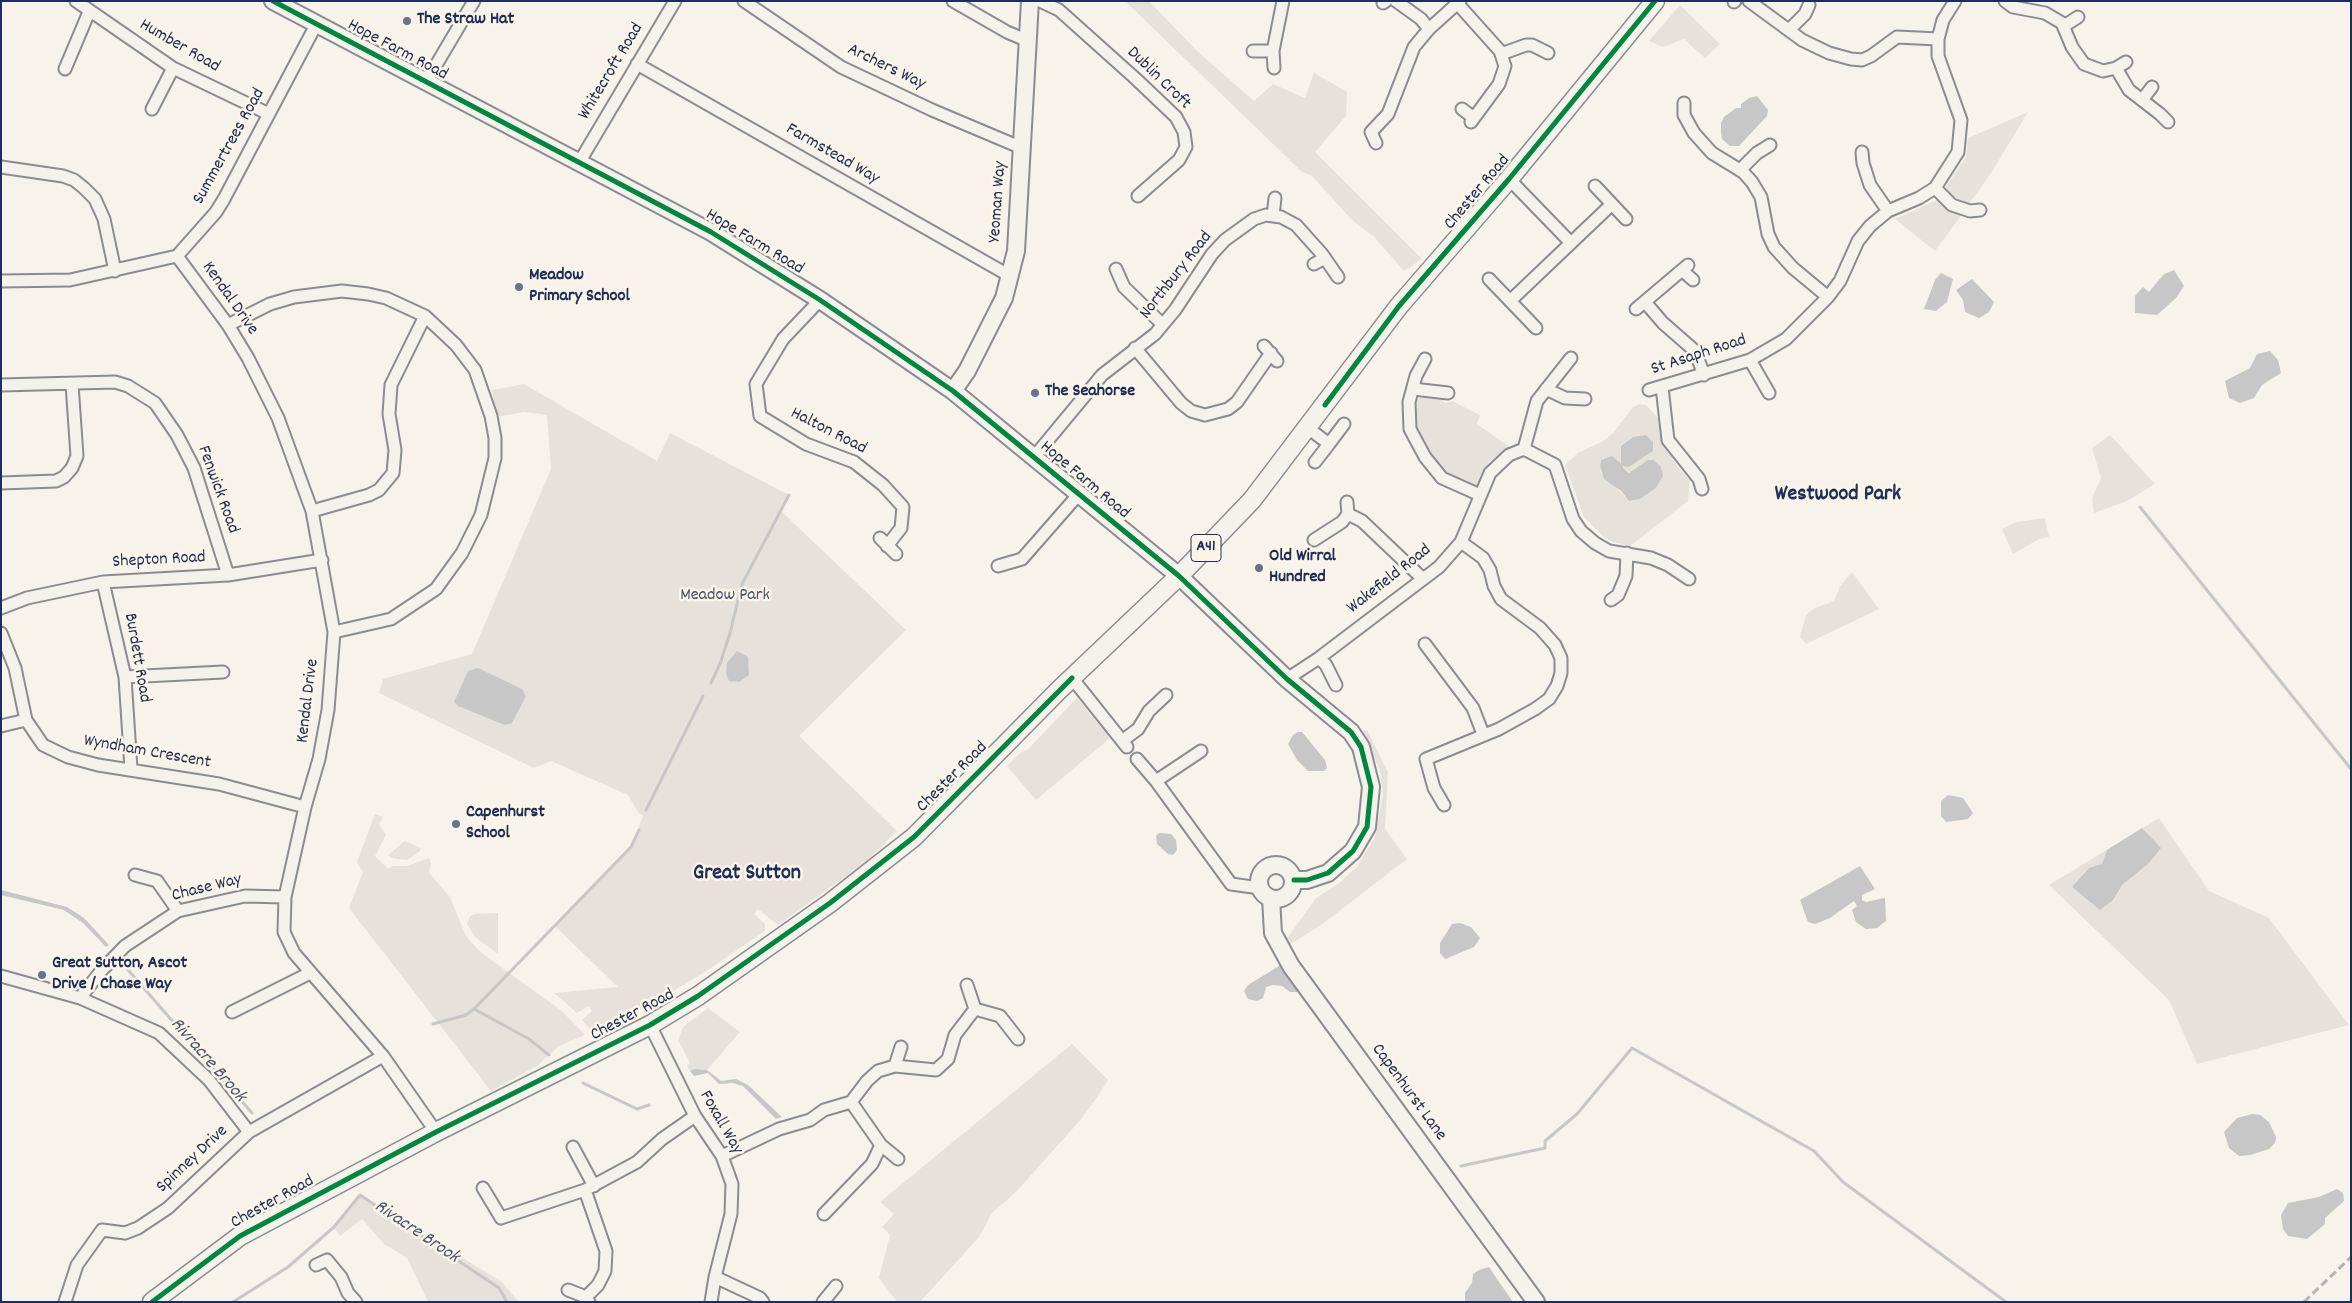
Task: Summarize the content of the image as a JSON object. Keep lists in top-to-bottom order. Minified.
{"streets":{"main road":["Chester Road","A41"],"street":["Humber Road","Hope Farm Road","Archers Way","Whitecroft Road","Dublin Croft","Summertrees Road","Farmstead Way","Yeoman Way","Northbury Road","Kendal Drive","St Asaph Road","Halton Road","Fenwick Road","Shepton Road","Wakefield Road","Burdett Road","Wyndham Crescent","Chase Way","Capenhurst Lane","Foxall Way","Spinney Drive"]},"crossings":[["Humber Road","Summertrees Road"],["Hope Farm Road","Whitecroft Road"],["Hope Farm Road","Summertrees Road"],["Hope Farm Road","Chester Road"],["Hope Farm Road","Yeoman Way"],["Hope Farm Road","Northbury Road"],["Hope Farm Road","Halton Road"],["Hope Farm Road","Wakefield Road"],["Hope Farm Road","Capenhurst Lane"],["Archers Way","Yeoman Way"],["Whitecroft Road","Farmstead Way"],["Summertrees Road","Kendal Drive"],["Farmstead Way","Yeoman Way"],["Chester Road","Kendal Drive"],["Chester Road","Foxall Way"],["Kendal Drive","Shepton Road"],["Kendal Drive","Wyndham Crescent"],["Kendal Drive","Chase Way"],["Kendal Drive","Spinney Drive"],["Fenwick Road","Shepton Road"],["Shepton Road","Burdett Road"],["Burdett Road","Wyndham Crescent"]],"districts":["Westwood Park","Great Sutton"],"water":["Rivracre Brook","Rivacre Brook"],"parks":["Meadow Park"],"places":["The Straw Hat","Meadow Primary School","The Seahorse","Old Wirral Hundred","Capenhurst School","Great Sutton, Ascot Drive / Chase Way"]}
